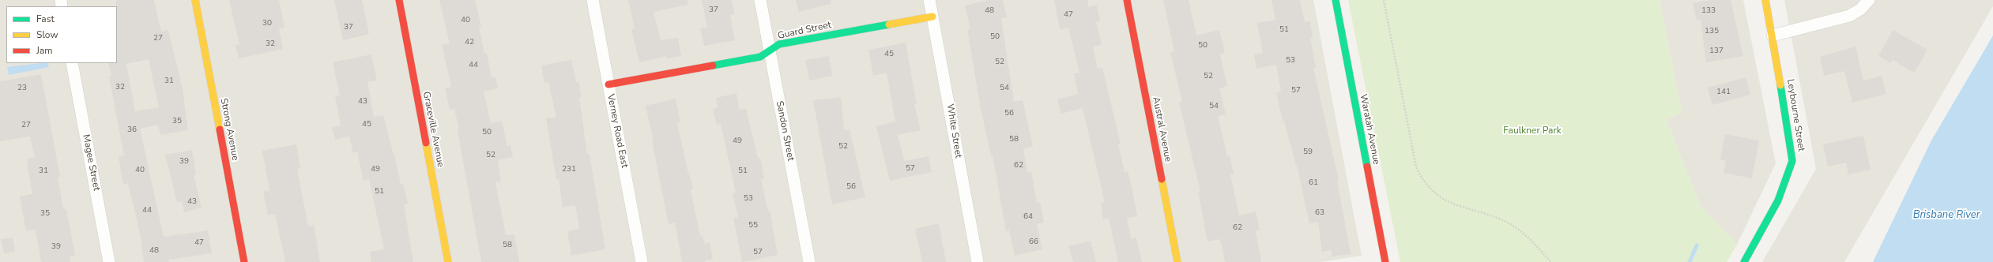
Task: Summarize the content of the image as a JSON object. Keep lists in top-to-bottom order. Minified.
{"streets":{"street":["Guard Street","Leybourne Street","Strong Avenue","Graceville Avenue","Austral Avenue","Waratah Avenue","Verney Road East","Sandon Street","White Street","Magee Street"]},"crossings":[["Guard Street","Verney Road East"],["Guard Street","Sandon Street"],["Guard Street","White Street"]],"water":["Brisbane River"],"parks":["Faulkner Park"],"house_numbers":["37","48","133","47","40","30","37","51","135","50","27","42","32","50","137","45","53","52","44","52","31","32","23","54","57","141","43","54","56","35","45","27","36","50","58","49","52","59","52","39","62","57","49","231","40","31","51","61","56","51","53","43","44","63","35","64","55","62","66","47","58","39","48","57"],"legend":["Fast","Slow","Jam"]}
